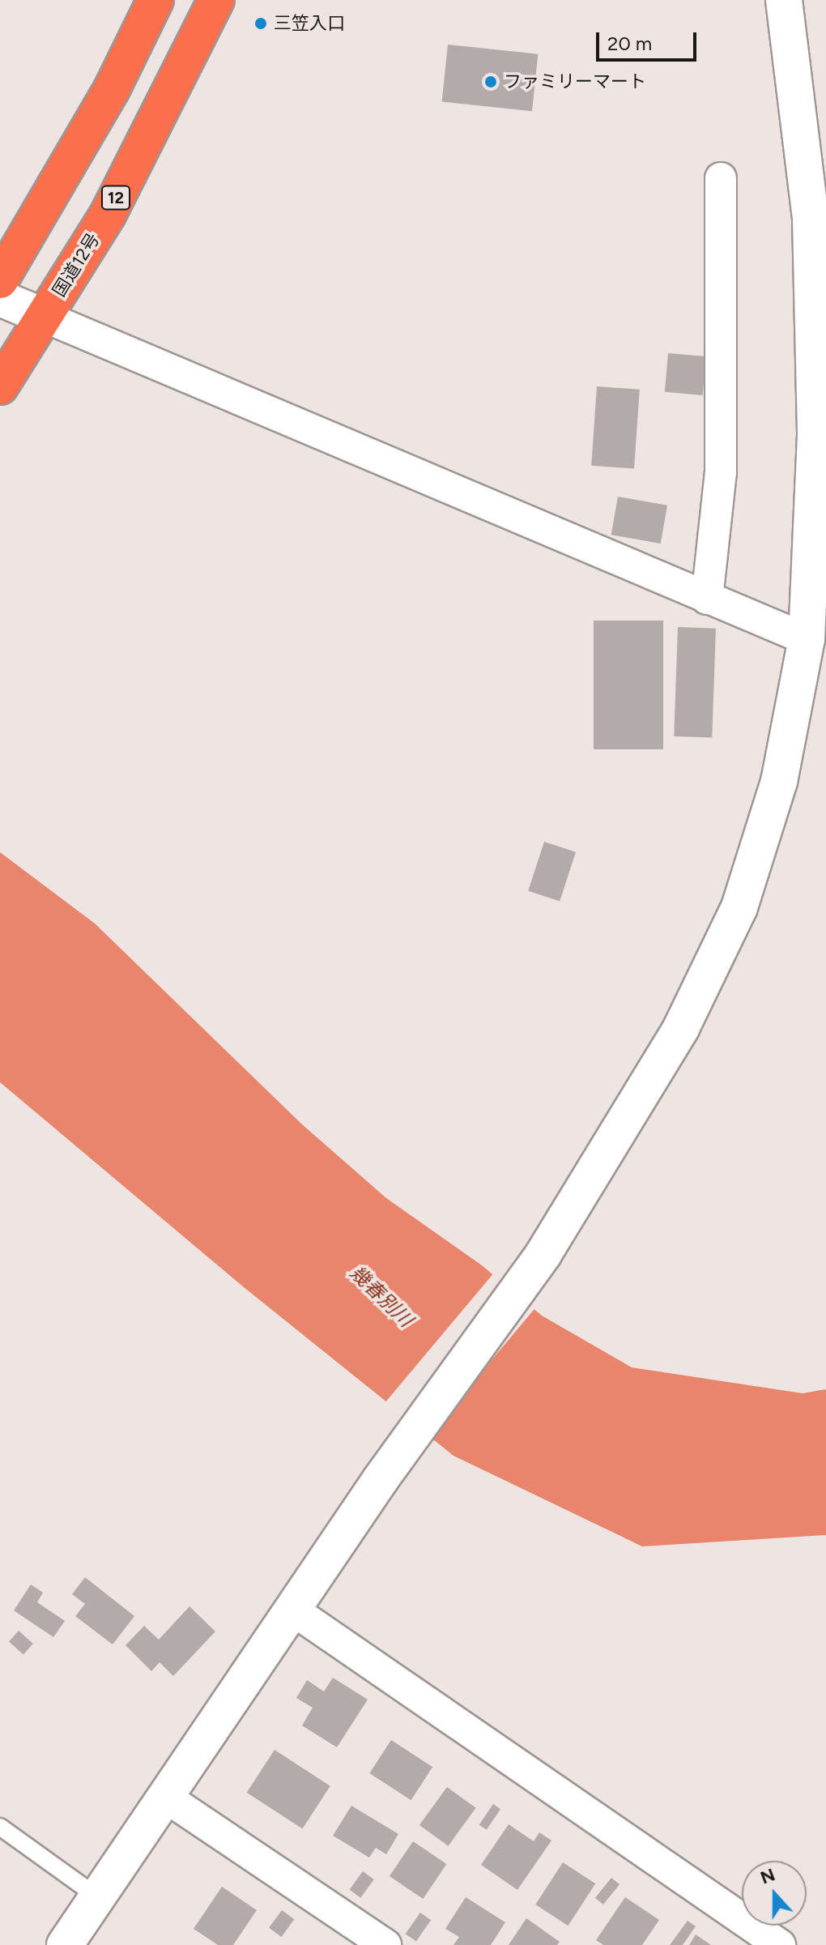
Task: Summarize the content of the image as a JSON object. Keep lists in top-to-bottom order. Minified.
{"streets":{"highway":["12","国道12号"]},"water":["幾春別川"],"places":["三笠入口","ファミリーマート"],"scale_bar":"20 m","north":"top"}
